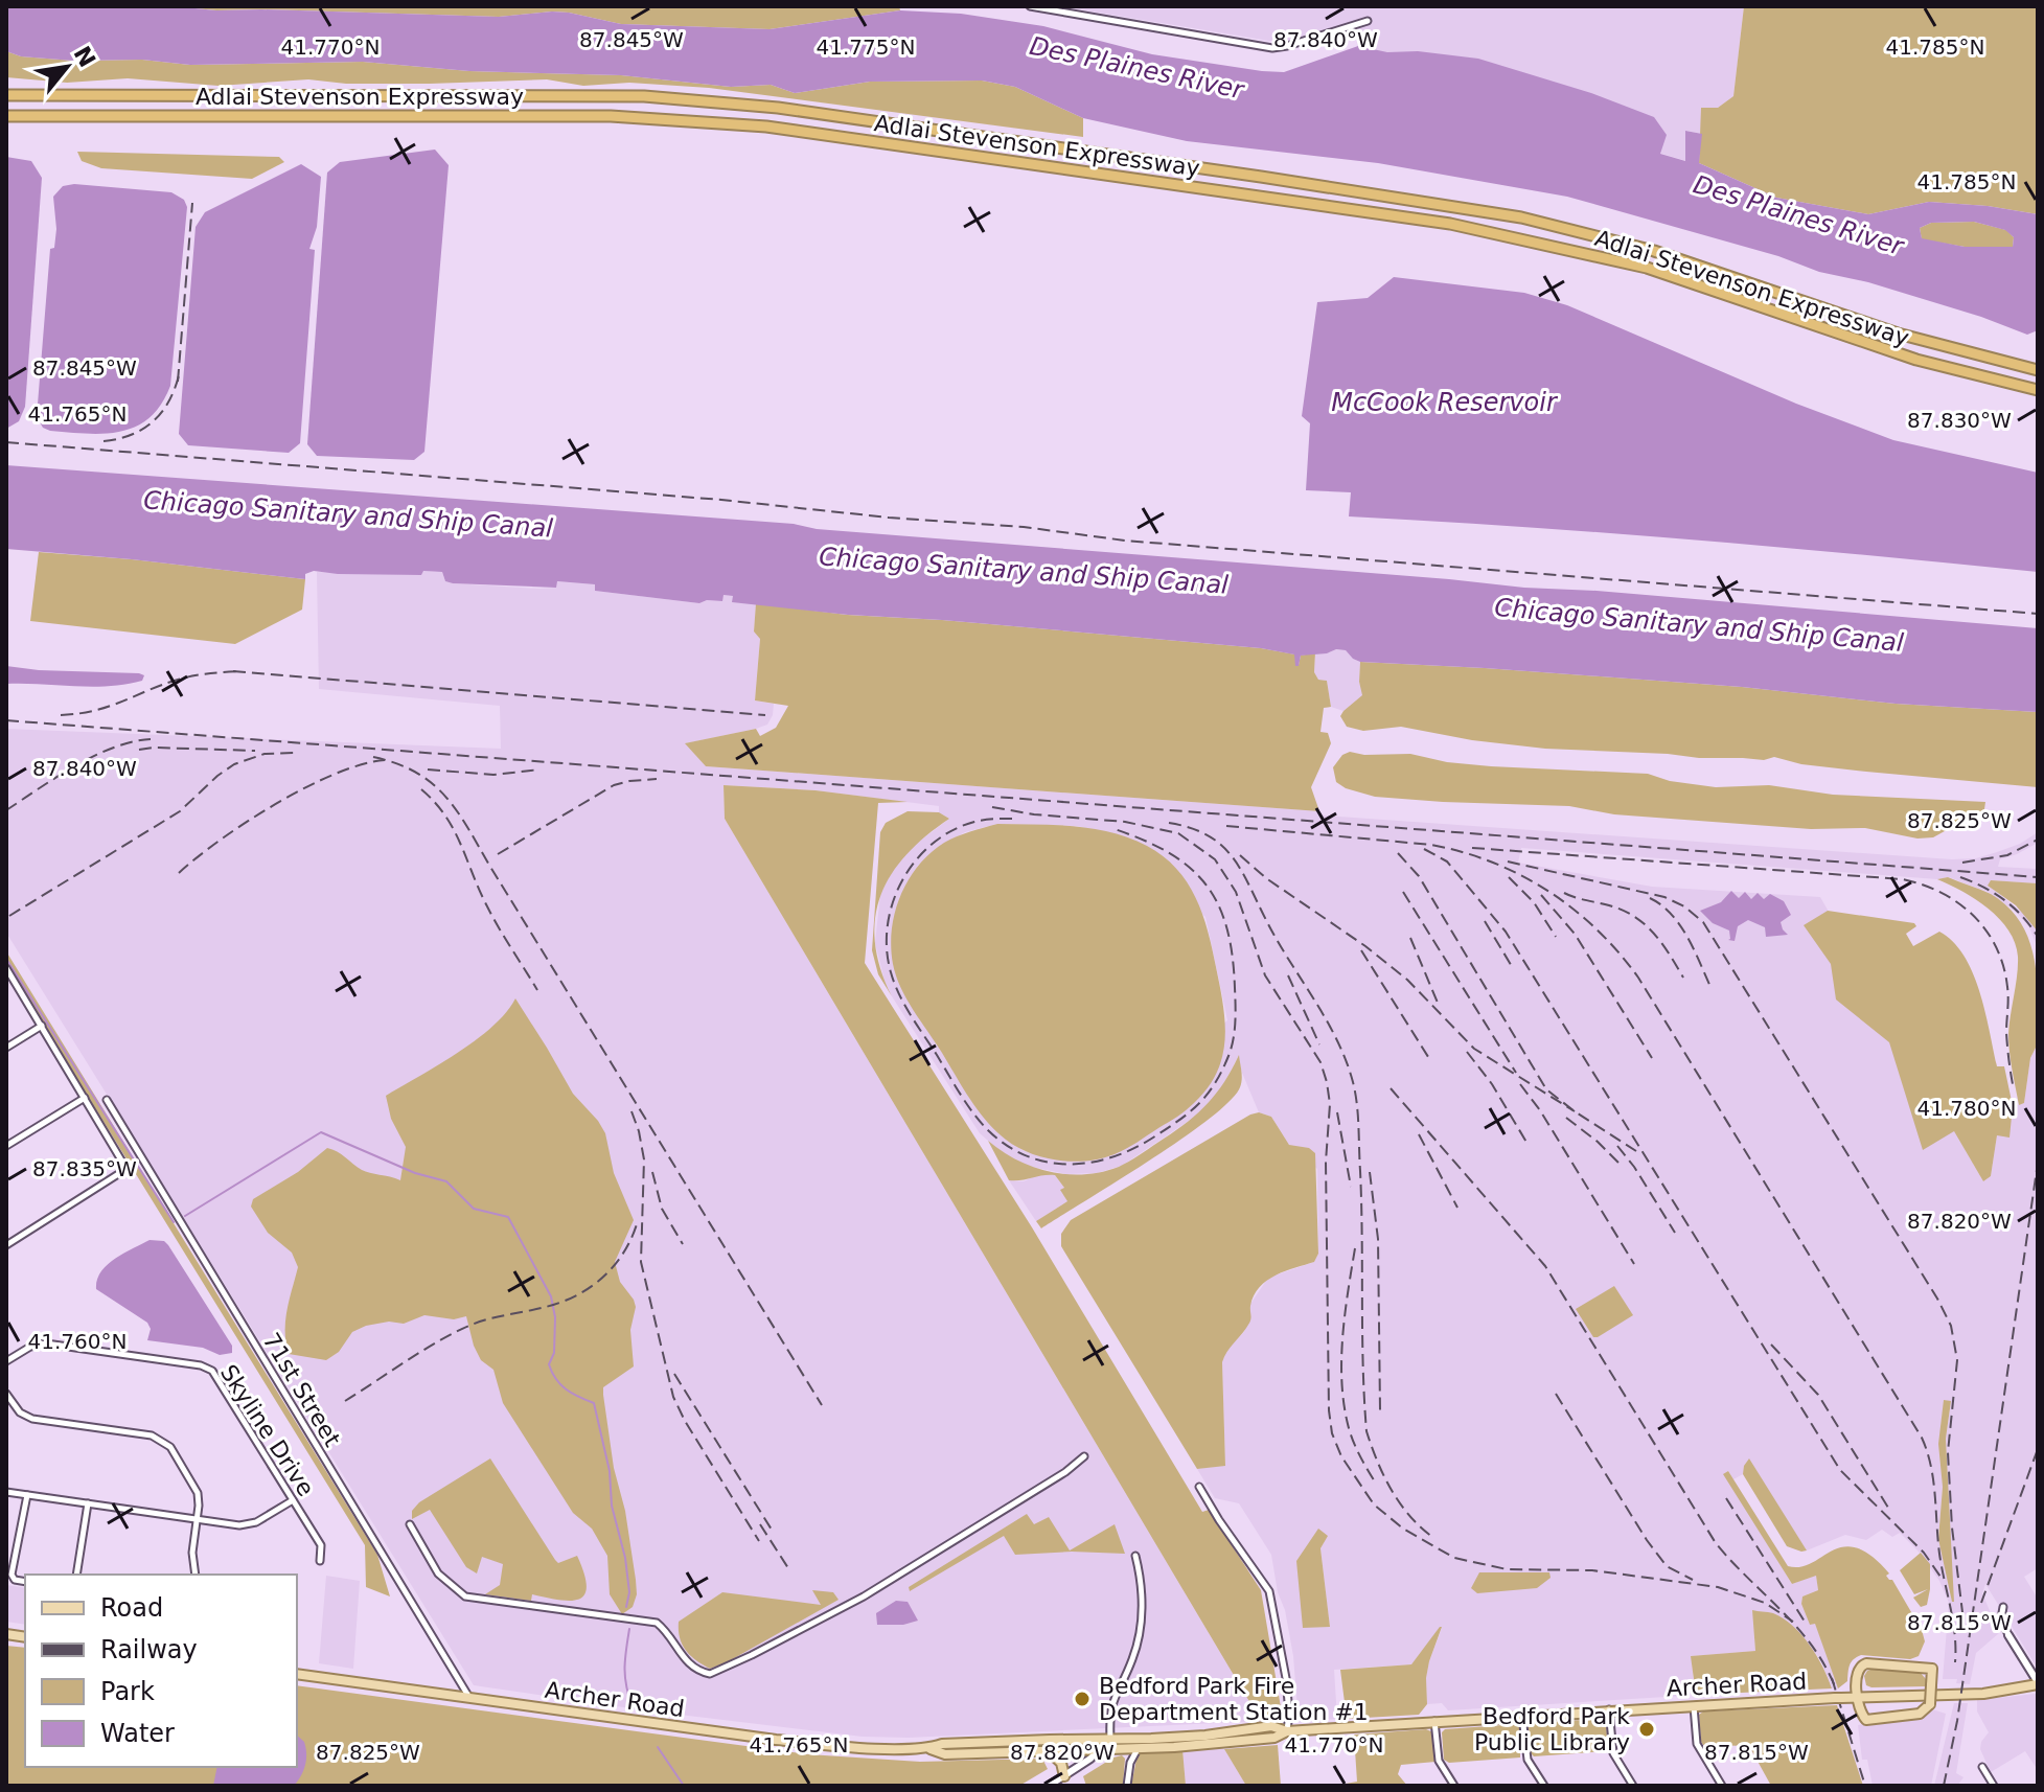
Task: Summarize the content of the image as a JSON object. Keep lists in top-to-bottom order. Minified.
{"streets":{"highway":["Adlai Stevenson Expressway"],"main road":["Archer Road"],"street":["71st Street","Skyline Drive"]},"crossings":[["71st Street","Archer Road"]],"water":["Des Plaines River","McCook Reservoir","Chicago Sanitary and Ship Canal"],"places":["Bedford Park Fire Department Station #1","Bedford Park Public Library"],"legend":["Road","Railway","Park","Water"],"north":"top right","coordinates":["87.845°W","87.840°W","41.770°N","41.775°N","41.785°N","41.765°N","87.830°W","87.825°W","41.780°N","87.835°W","87.820°W","41.760°N","87.815°W"]}
